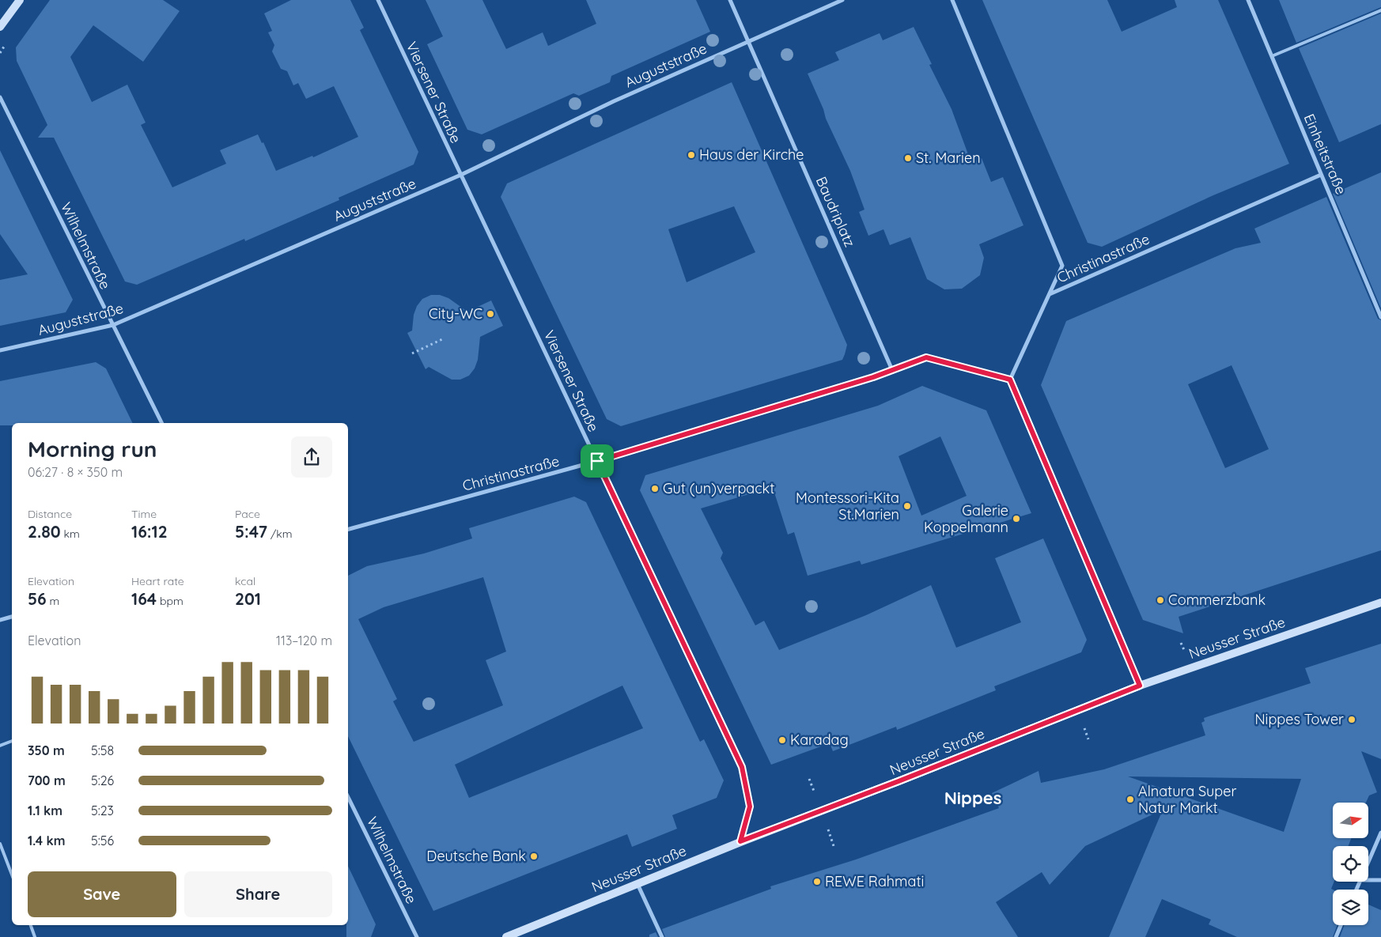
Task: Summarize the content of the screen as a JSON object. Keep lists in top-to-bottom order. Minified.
{"streets":{"main road":["Neusser Straße"],"street":["Auguststraße","Viersener Straße","Einheitstraße","Baudriplatz","Wilhelmstraße","Christinastraße"]},"crossings":[["Auguststraße","Viersener Straße"],["Auguststraße","Baudriplatz"],["Auguststraße","Wilhelmstraße"],["Viersener Straße","Christinastraße"],["Viersener Straße","Neusser Straße"],["Einheitstraße","Christinastraße"],["Baudriplatz","Christinastraße"]],"districts":["Nippes"],"places":["Haus der Kirche","St. Marien","City-WC","Gut (un)verpackt","Montessori-Kita St.Marien","Galerie Koppelmann","Commerzbank","Nippes Tower","Karadag","Alnatura Super Natur Markt","Deutsche Bank","REWE Rahmati"],"north":"right","page":{"heading":["Morning run","06:27 · 8 × 350 m"],"stats":[["Distance","2.80 km"],["Time","16:12"],["Pace","5:47 /km"],["Elevation","56 m"],["Heart rate","164 bpm"],["kcal","201"]],"chart":["Elevation","113–120 m"],"list":[{"name":"350 m","note":"5:58"},{"name":"700 m","note":"5:26"},{"name":"1.1 km","note":"5:23"},{"name":"1.4 km","note":"5:56"}],"buttons":["Save","Share"]}}
